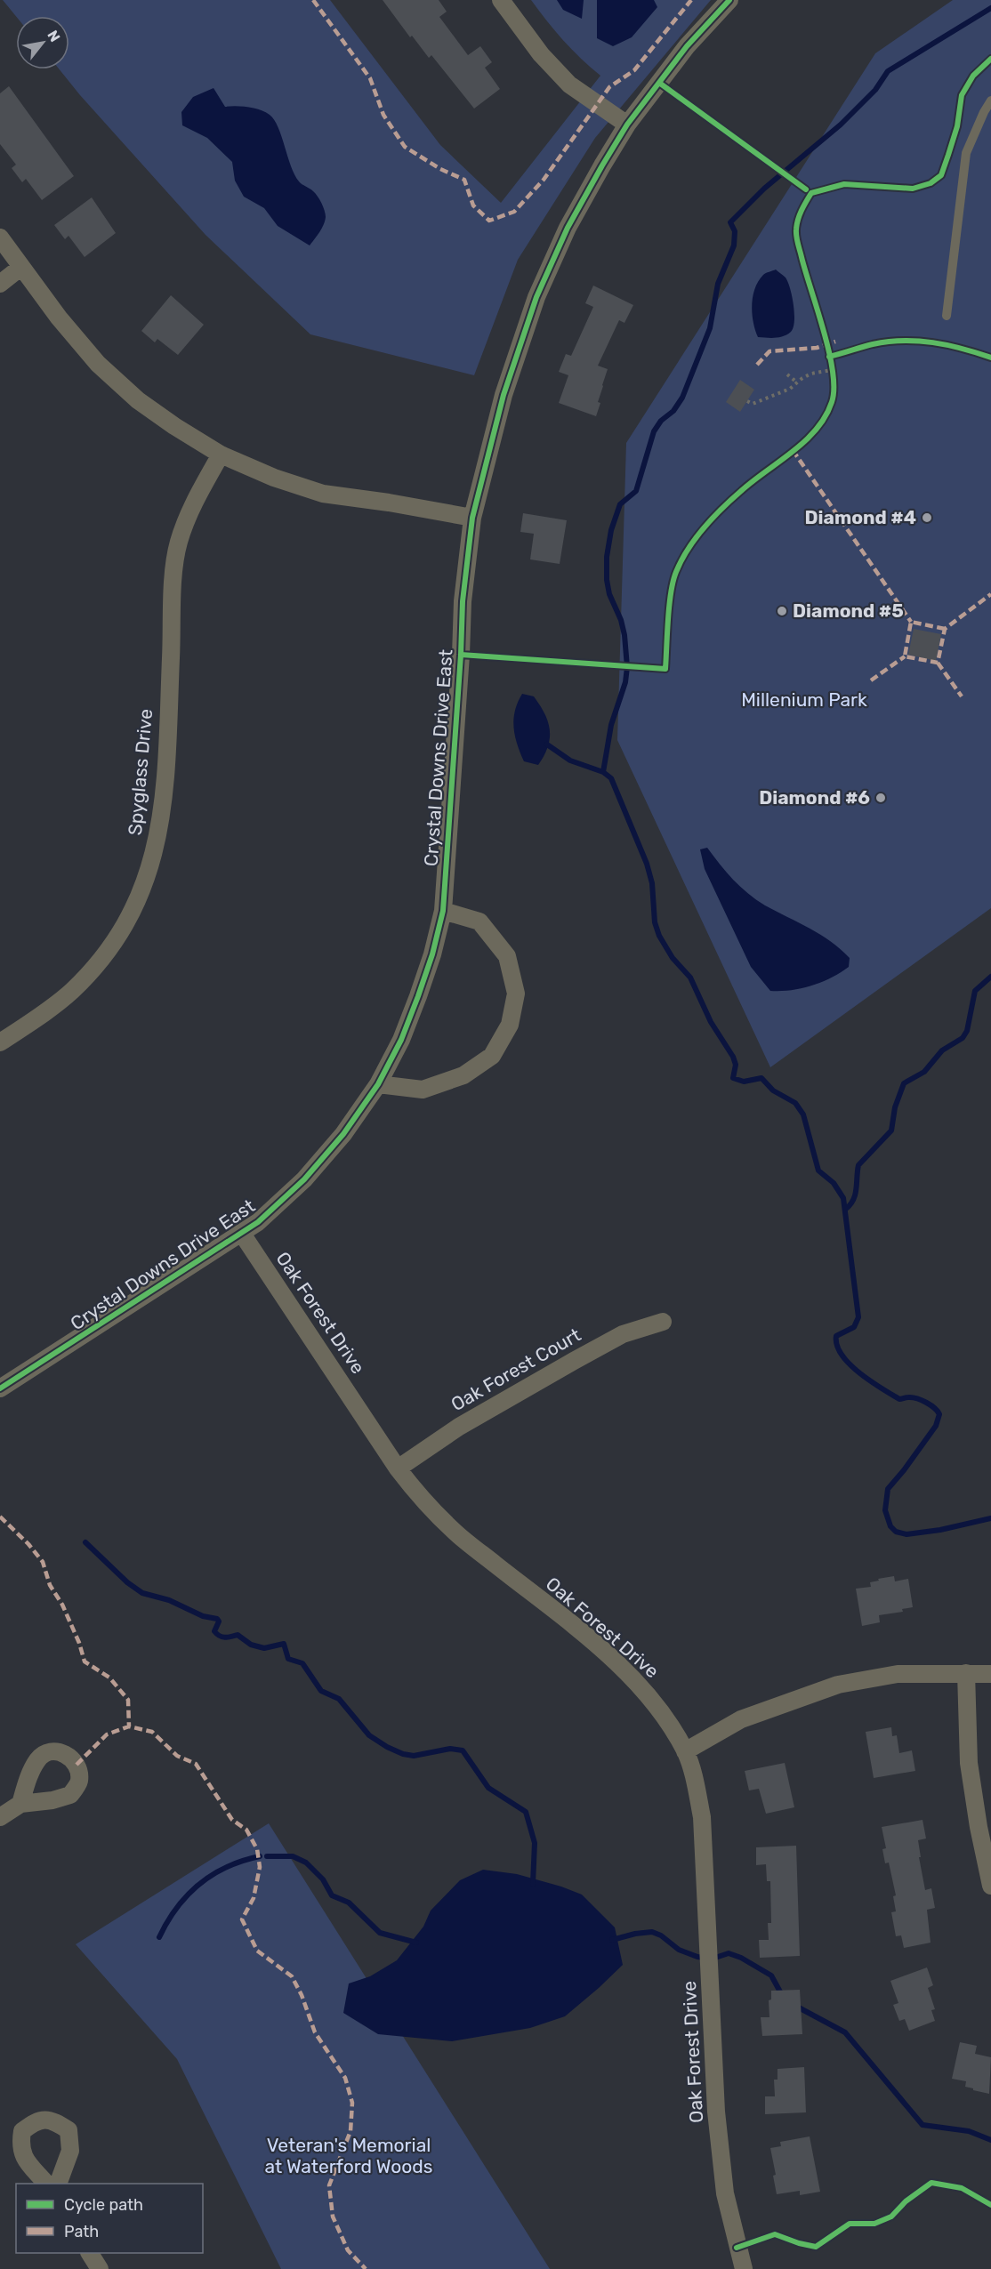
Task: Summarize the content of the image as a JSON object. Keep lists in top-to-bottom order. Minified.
{"streets":{"street":["Crystal Downs Drive East","Spyglass Drive","Oak Forest Drive","Oak Forest Court"]},"crossings":[["Crystal Downs Drive East","Oak Forest Drive"],["Oak Forest Drive","Oak Forest Court"]],"parks":["Millenium Park","Veteran's Memorial at Waterford Woods"],"places":["Diamond #4","Diamond #5","Diamond #6"],"legend":["Cycle path","Path"],"north":"top right"}
